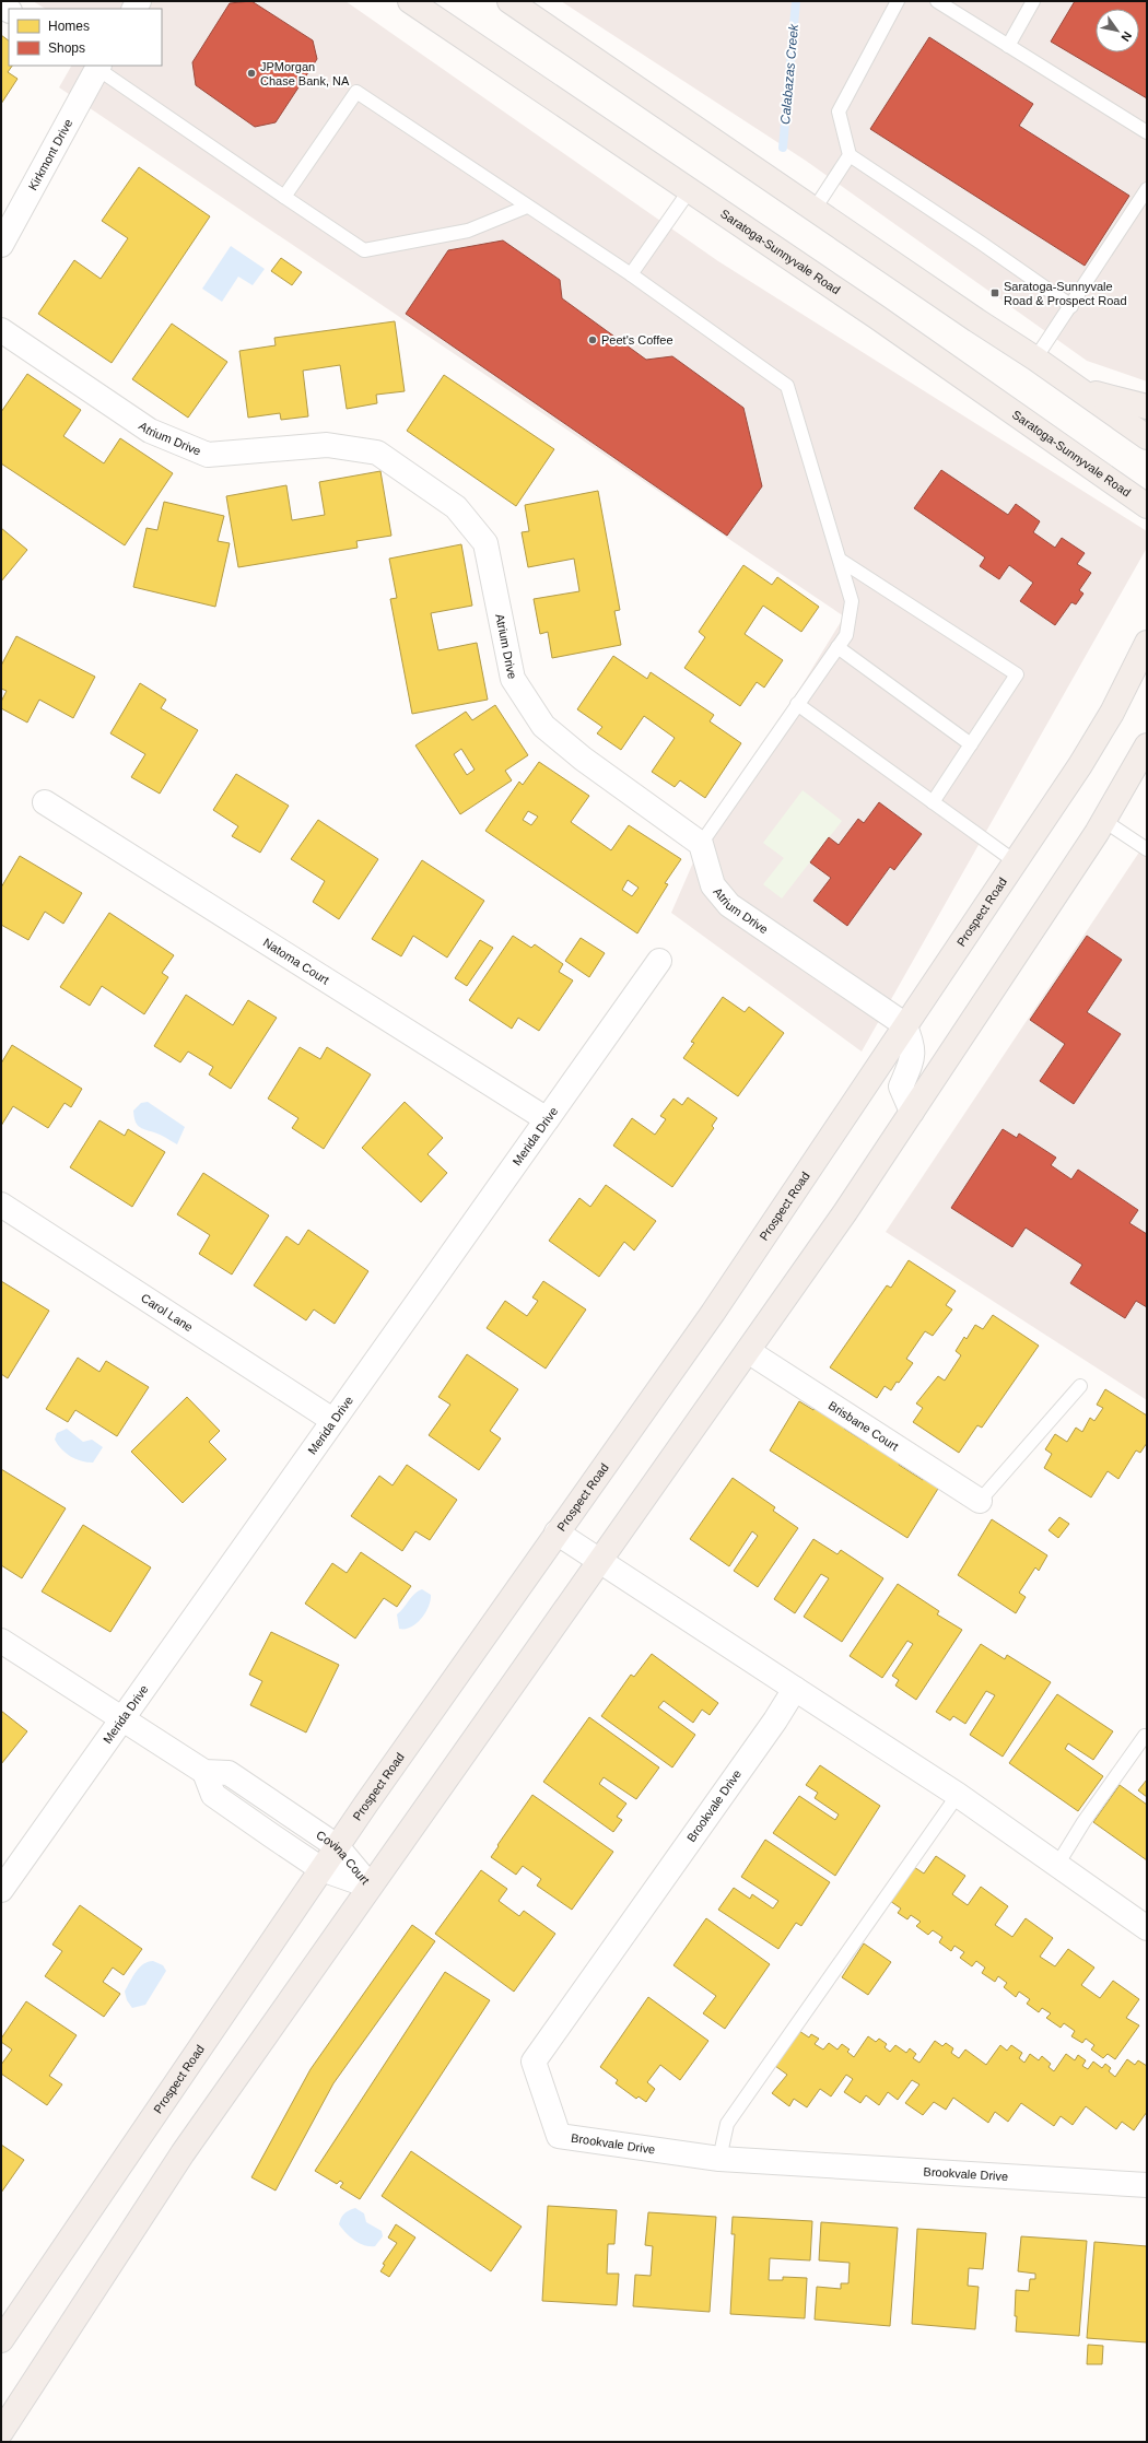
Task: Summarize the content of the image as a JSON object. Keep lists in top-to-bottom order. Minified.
{"streets":{"main road":["Saratoga-Sunnyvale Road","Prospect Road"],"street":["Kirkmont Drive","Atrium Drive","Natoma Court","Merida Drive","Carol Lane","Brisbane Court","Brookvale Drive","Covina Court"]},"crossings":[["Atrium Drive","Prospect Road"],["Prospect Road","Covina Court"],["Natoma Court","Merida Drive"],["Merida Drive","Carol Lane"]],"water":["Calabazas Creek"],"places":{"other":["JPMorgan Chase Bank, NA","Peet's Coffee"],"transit":["Saratoga-Sunnyvale Road & Prospect Road"]},"legend":["Homes","Shops"],"north":"bottom right"}
